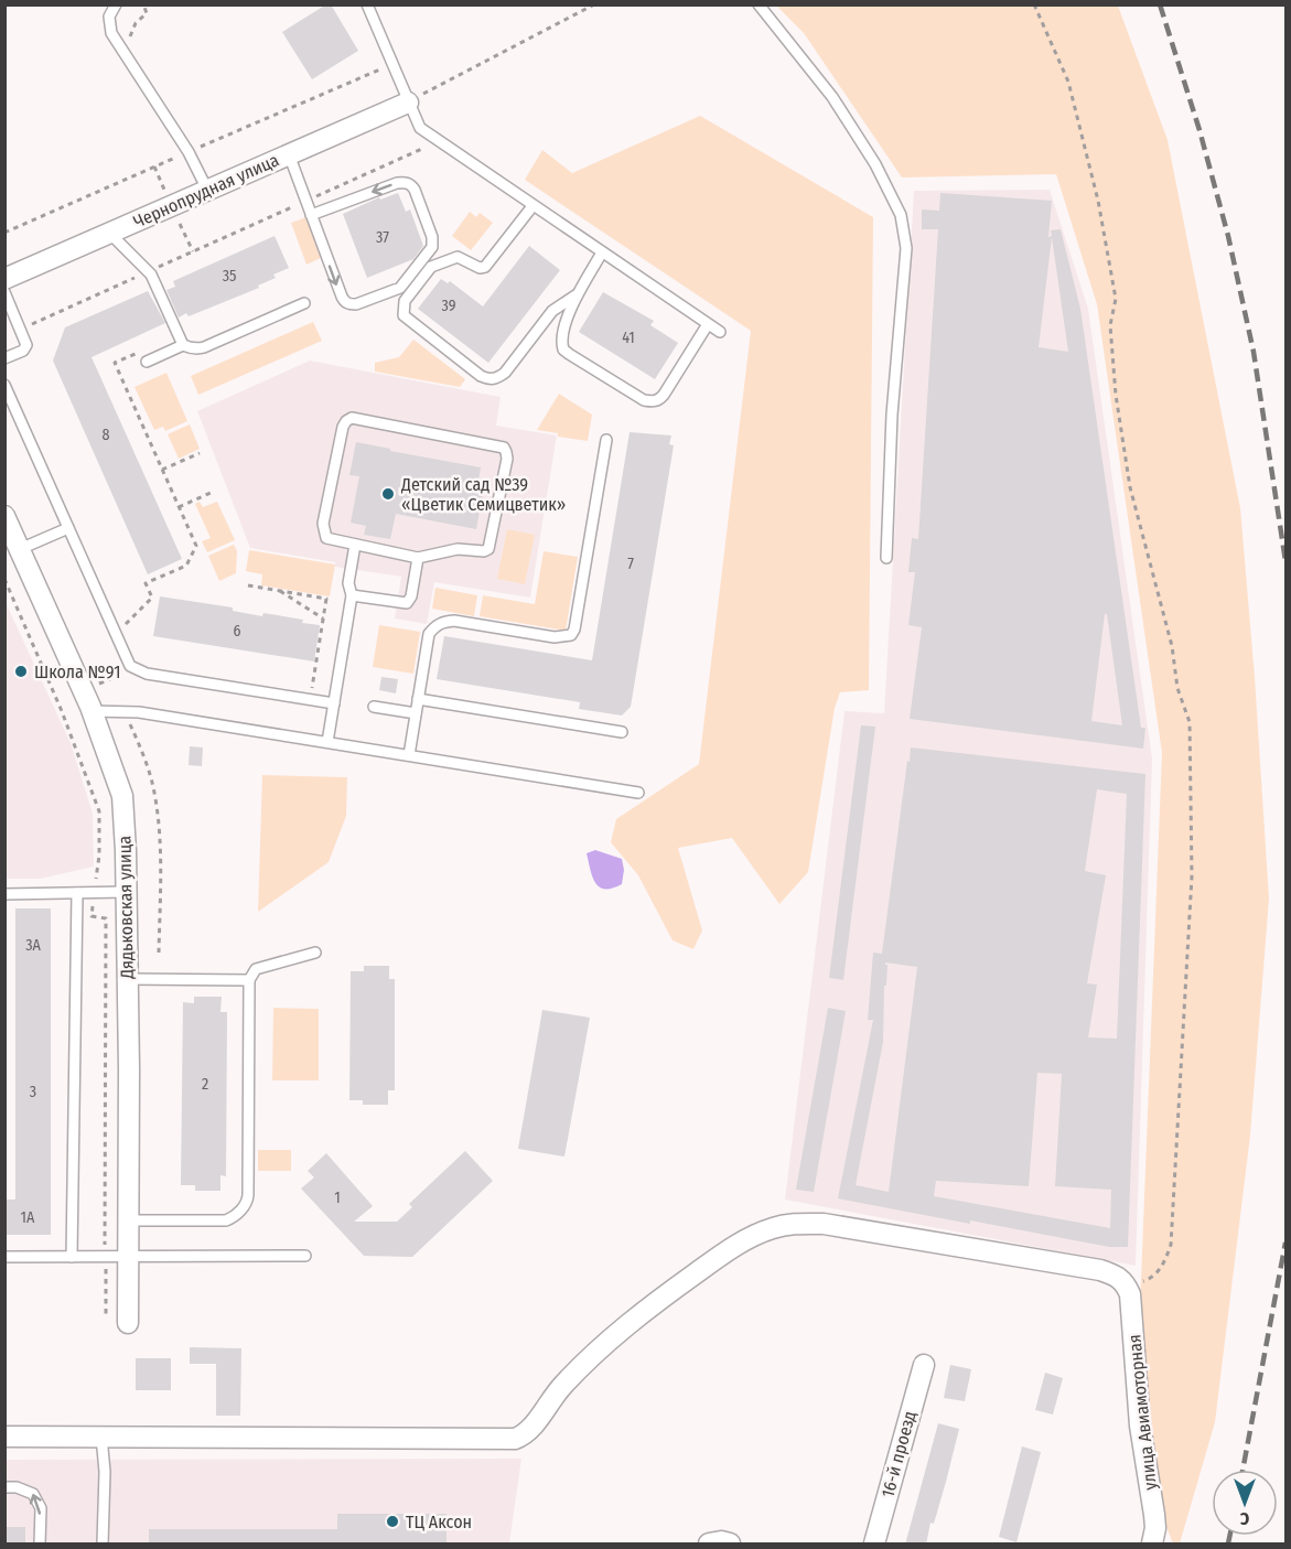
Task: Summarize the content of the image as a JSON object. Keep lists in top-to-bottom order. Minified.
{"streets":{"street":["Чернопрудная улица","Дядьковская улица","улица Авиамоторная","16-й проезд"]},"places":["Детский сад №39 «Цветик Семицветик»","Школа №91","ТЦ Аксон"],"house_numbers":["37","35","39","41","8","7","6","3А","2","3","1","1А"],"north":"bottom"}
